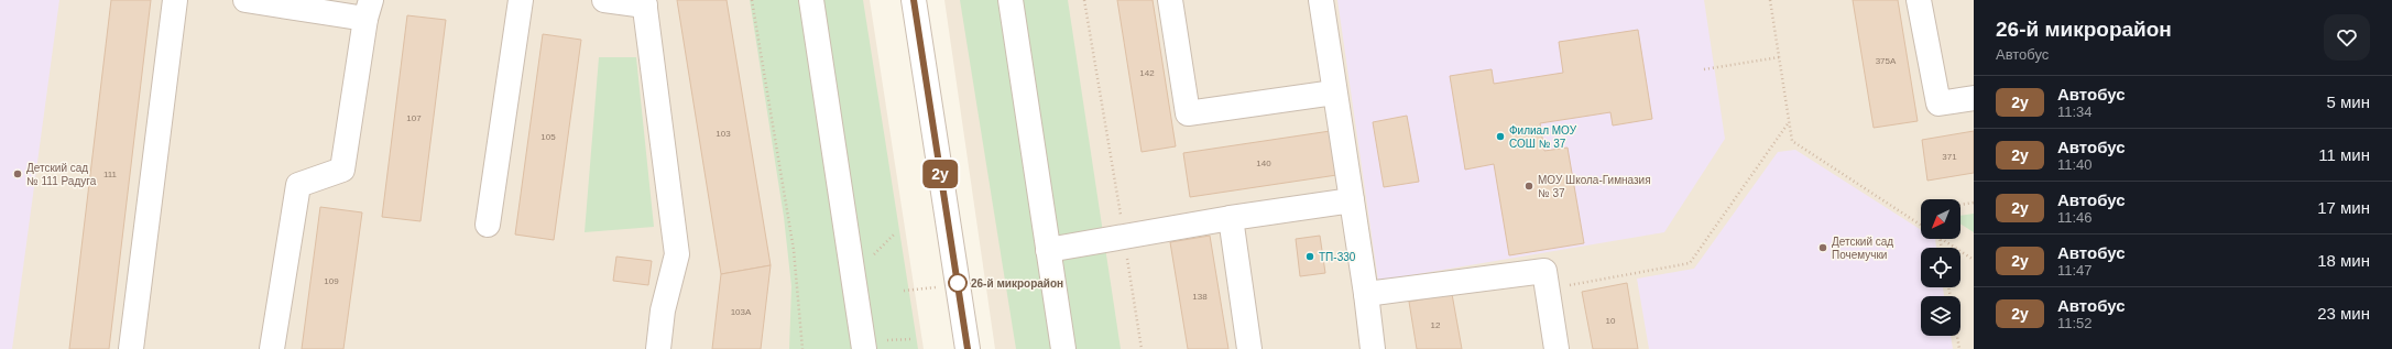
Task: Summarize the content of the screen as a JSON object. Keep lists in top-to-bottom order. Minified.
{"places":["Филиал МОУ СОШ № 37","Детский сад № 111 Радуга","МОУ Школа-Гимназия № 37","Детский сад Почемучки","ТП-330","26-й микрорайон"],"lines":["bus line 2у"],"house_numbers":["375А","142","107","103","105","371","140","111","109","138","103А","10","12"],"north":"bottom left","page":{"on_map":"2у","heading":["26-й микрорайон","Автобус"],"list":[{"mark":"2у","name":"Автобус","note":"11:34","value":"5 мин"},{"mark":"2у","name":"Автобус","note":"11:40","value":"11 мин"},{"mark":"2у","name":"Автобус","note":"11:46","value":"17 мин"},{"mark":"2у","name":"Автобус","note":"11:47","value":"18 мин"},{"mark":"2у","name":"Автобус","note":"11:52","value":"23 мин"}]}}
